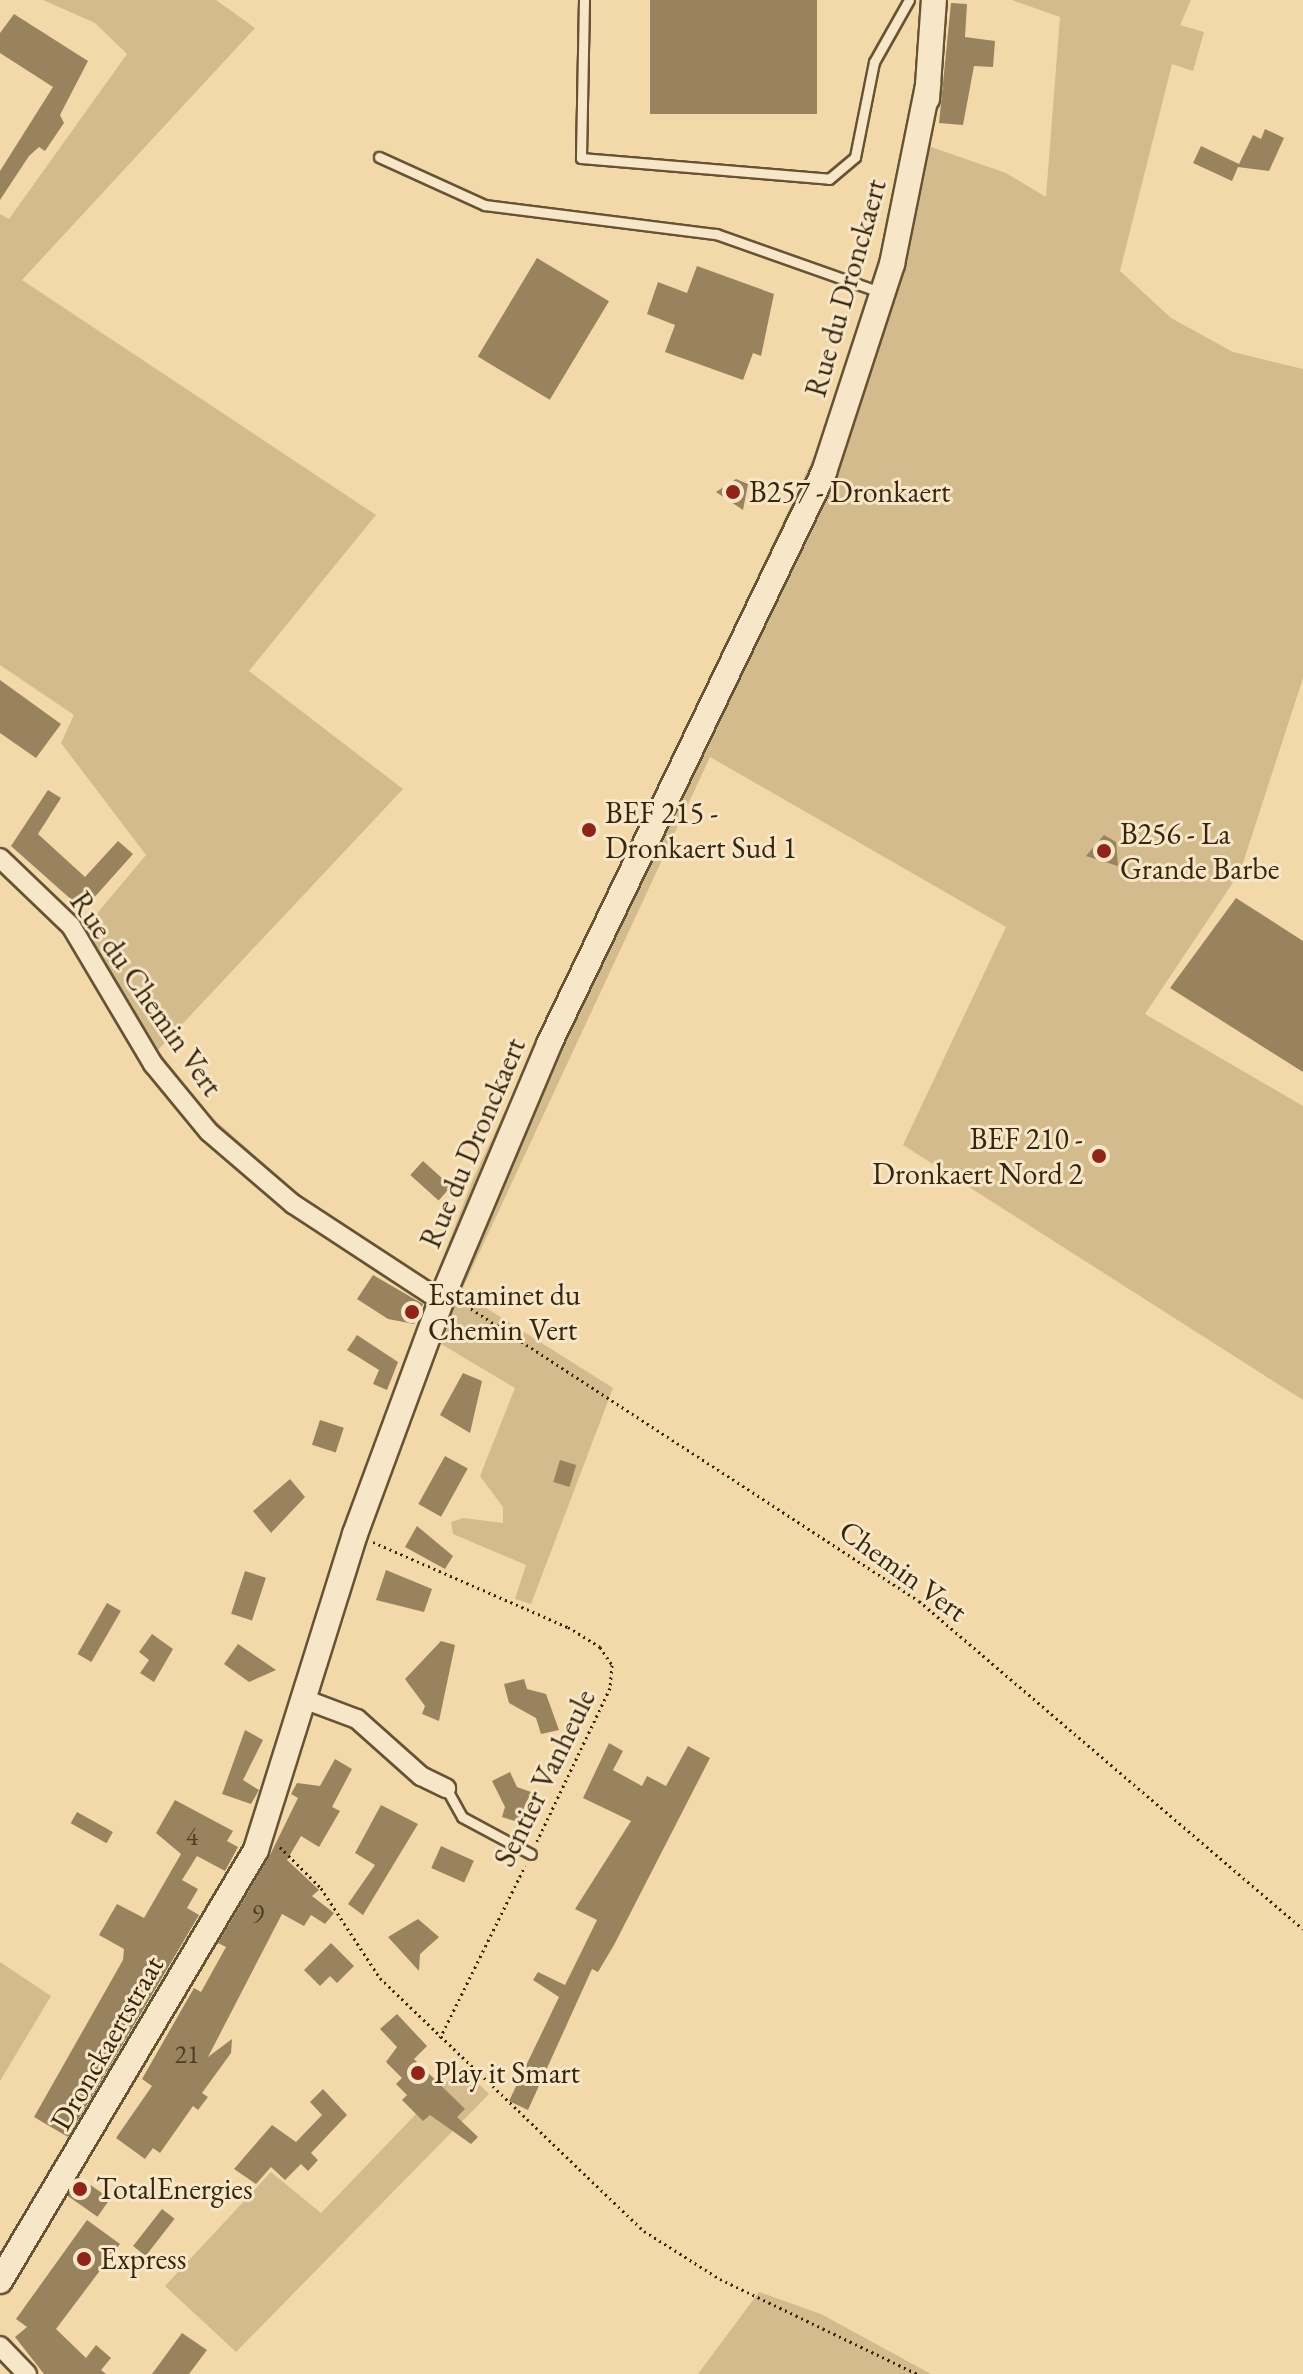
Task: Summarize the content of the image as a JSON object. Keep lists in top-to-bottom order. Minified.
{"streets":{"main road":["Rue du Dronckaert","Dronckaertstraat"],"street":["Rue du Chemin Vert"],"path":["Chemin Vert","Sentier Vanheule"]},"crossings":[["Rue du Dronckaert","Rue du Chemin Vert"],["Rue du Dronckaert","Chemin Vert"],["Rue du Dronckaert","Sentier Vanheule"],["Rue du Dronckaert","Dronckaertstraat"],["Rue du Chemin Vert","Chemin Vert"]],"places":["B257 - Dronkaert","BEF 215 - Dronkaert Sud 1","B256 - La Grande Barbe","BEF 210 - Dronkaert Nord 2","Estaminet du Chemin Vert","Play it Smart","TotalEnergies","Express"],"house_numbers":["4","9","21"]}
